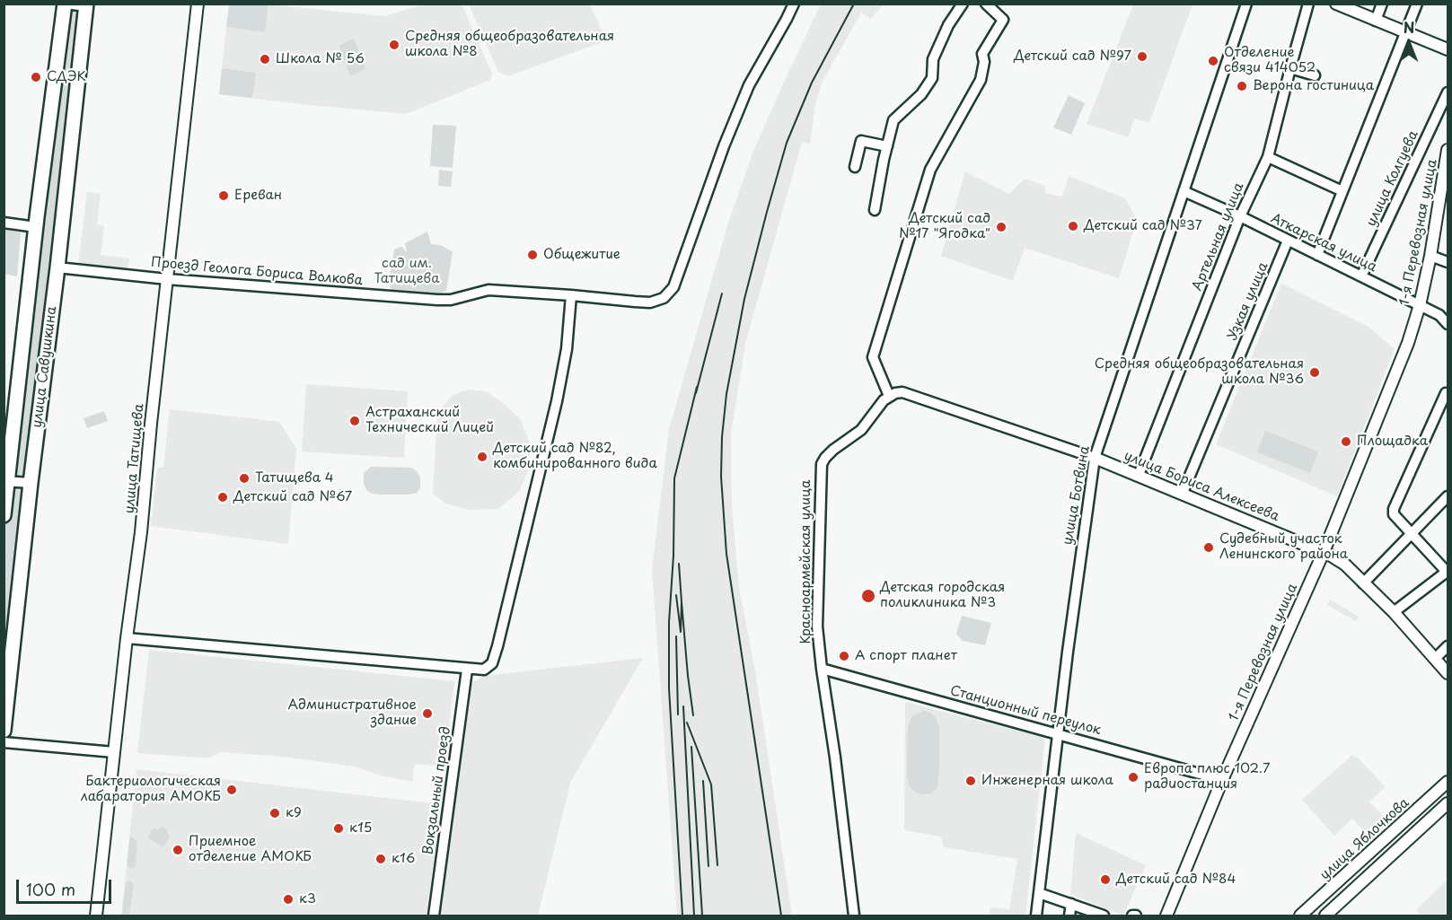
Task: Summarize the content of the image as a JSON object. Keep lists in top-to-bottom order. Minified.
{"streets":{"highway":["улица Савушкина"],"main road":["1-я Перевозная улица","улица Татищева","улица Бориса Алексеева","улица Яблочкова"],"street":["улица Колгуева","Артельная улица","Аткарская улица","Проезд Геолога Бориса Волкова","Узкая улица","улица Ботвина","Красноармейская улица","Станционный переулок","Вокзальный проезд"]},"crossings":[["улица Колгуева","Аткарская улица"],["1-я Перевозная улица","Аткарская улица"],["1-я Перевозная улица","улица Бориса Алексеева"],["1-я Перевозная улица","Станционный переулок"],["Артельная улица","Аткарская улица"],["Артельная улица","улица Бориса Алексеева"],["Аткарская улица","Узкая улица"],["Аткарская улица","улица Ботвина"],["Проезд Геолога Бориса Волкова","улица Савушкина"],["Проезд Геолога Бориса Волкова","улица Татищева"],["Узкая улица","улица Бориса Алексеева"],["улица Бориса Алексеева","улица Ботвина"],["улица Бориса Алексеева","Красноармейская улица"],["улица Ботвина","Станционный переулок"],["Красноармейская улица","Станционный переулок"]],"parks":["сад им. Татищева"],"places":["Средняя общеобразовательная школа №8","Детский сад №97","Школа № 56","Отделение связи 414052","СДЭК","Верона гостиница","Ереван","Детский сад №37","Детский сад №17 \"Ягодка\"","Общежитие","Средняя общеобразовательная школа №36","Астраханский Технический Лицей","Площадка","Детский сад №82, комбинированного вида","Татищева 4","Детский сад №67","Судебный участок Ленинского района","Детская городская поликлиника №3","А спорт планет","Административное здание","Европа плюс 102.7 радиостанция","Инженерная школа","Бактериологическая лабаратория АМОКБ","к9","к15","Приемное отделение АМОКБ","к16","Детский сад №84","к3"],"scale_bar":"100 m","north":"top"}
